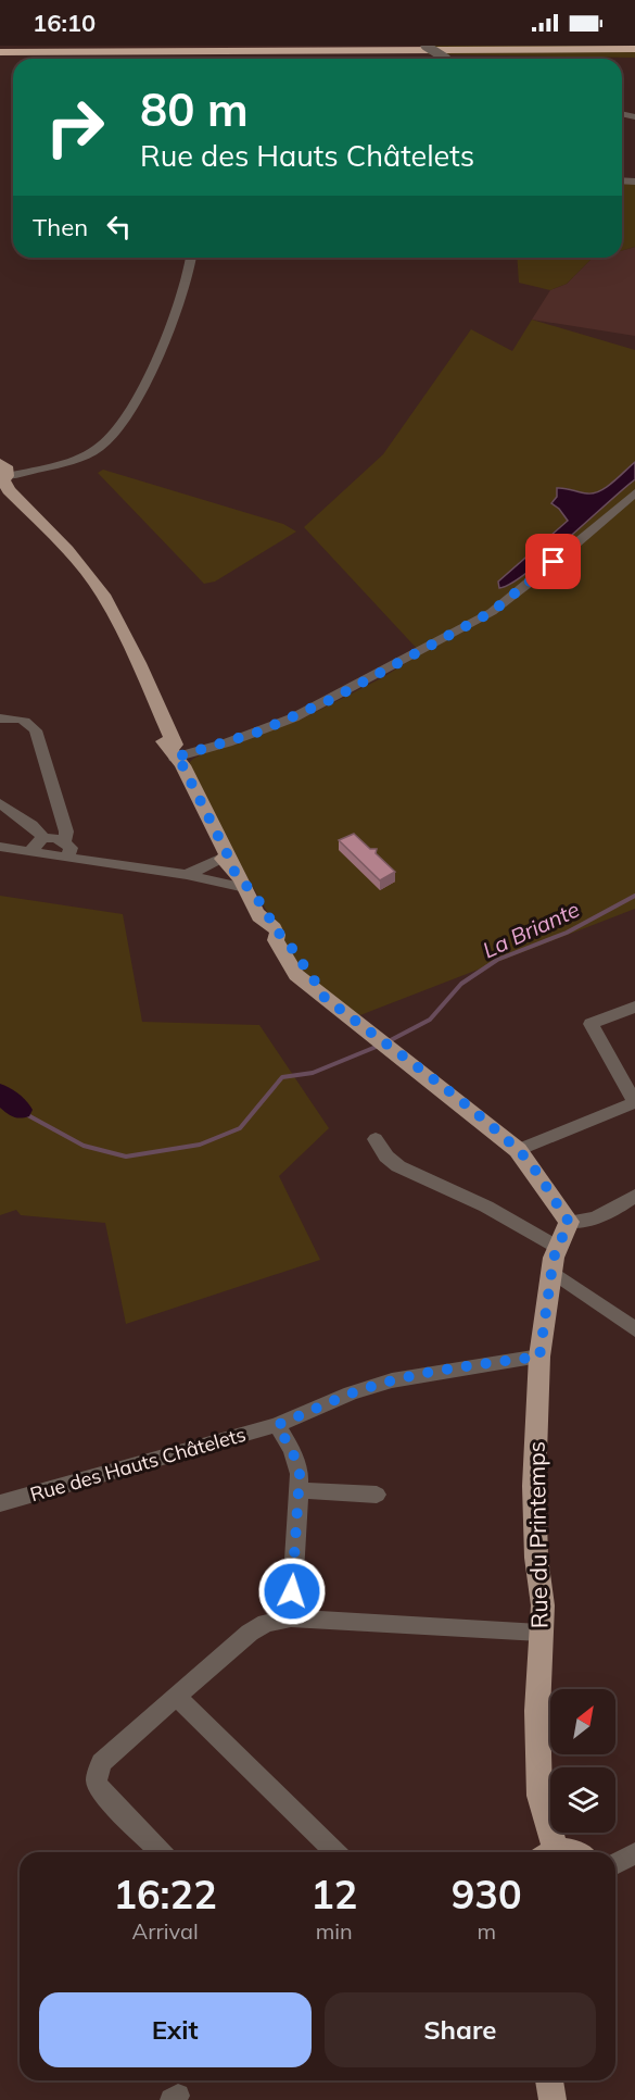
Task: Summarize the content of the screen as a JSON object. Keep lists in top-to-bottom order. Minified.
{"streets":{"main road":["Rue du Printemps"],"street":["Rue des Hauts Châtelets"]},"crossings":[["Rue des Hauts Châtelets","Rue du Printemps"]],"water":["La Briante"],"north":"top right","page":{"status":"16:10","turn":["80 m","Rue des Hauts Châtelets"],"then":"Then","eta":["16:22","Arrival","12","min","930","m"],"buttons":["Exit","Share"]}}
